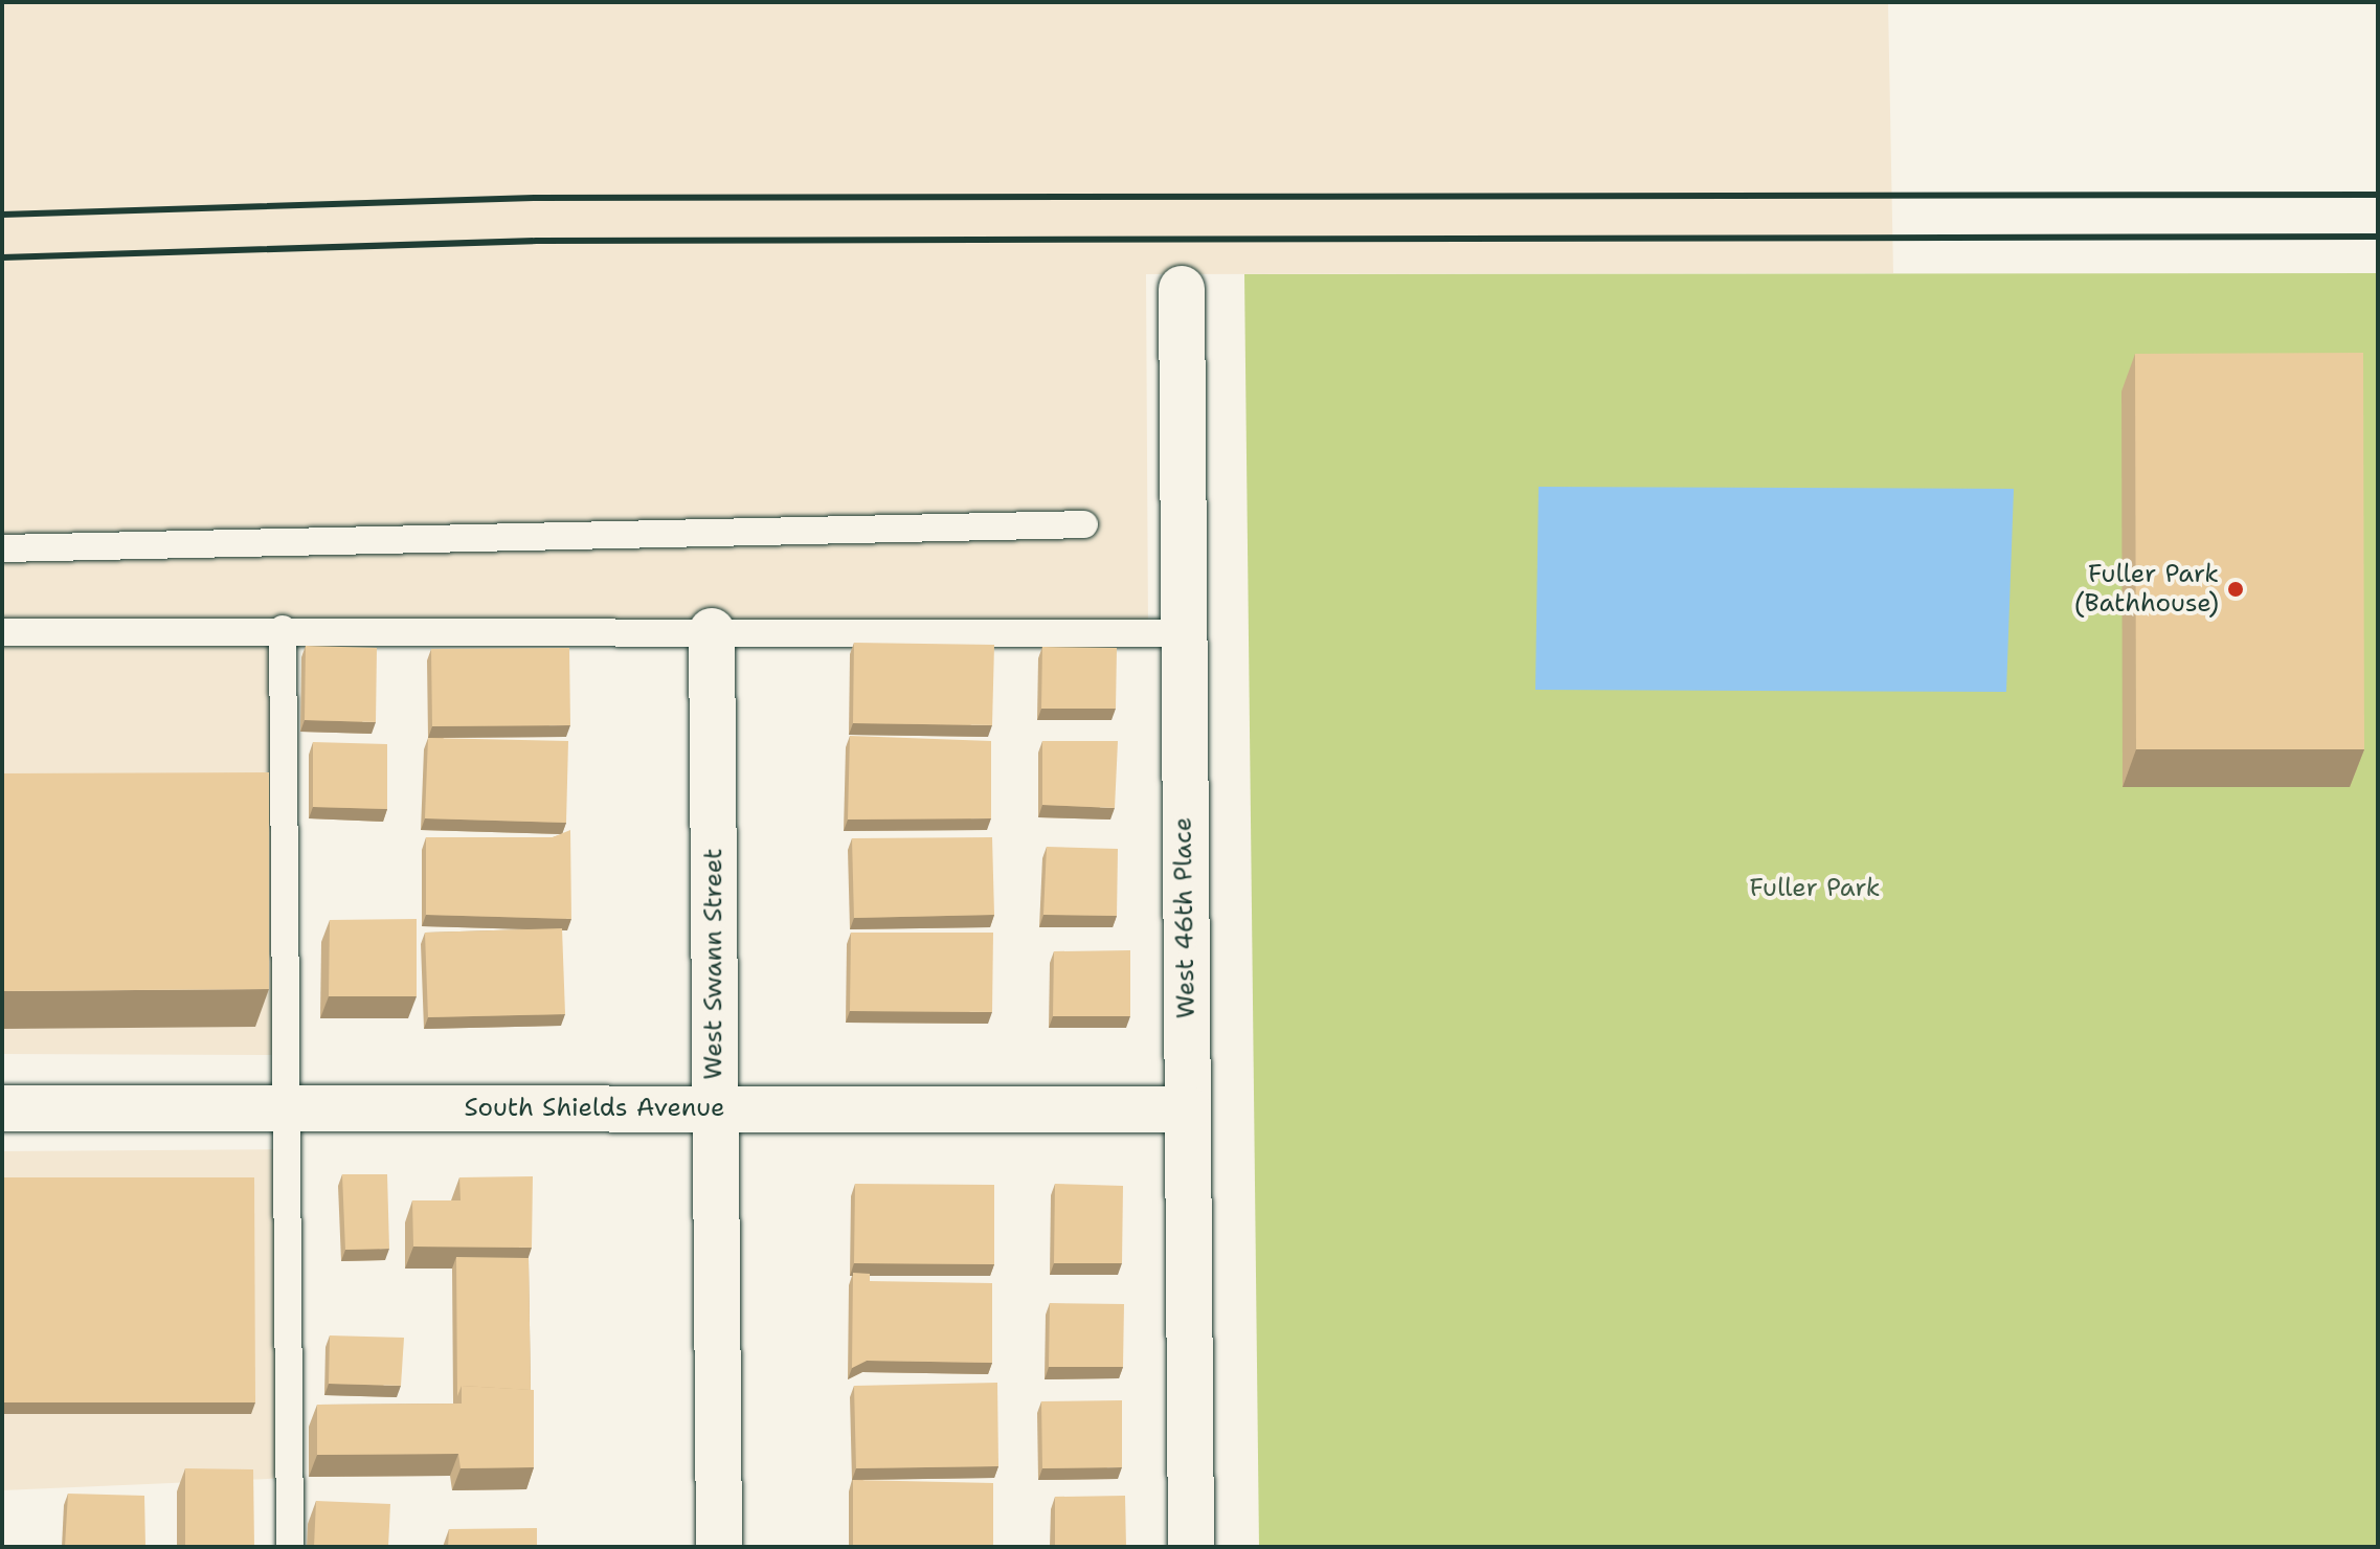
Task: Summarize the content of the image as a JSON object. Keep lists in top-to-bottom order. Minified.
{"streets":{"street":["West 46th Place","West Swann Street","South Shields Avenue"]},"crossings":[["West 46th Place","South Shields Avenue"],["West Swann Street","South Shields Avenue"]],"parks":["Fuller Park"],"places":["Fuller Park (Bathhouse)"]}
